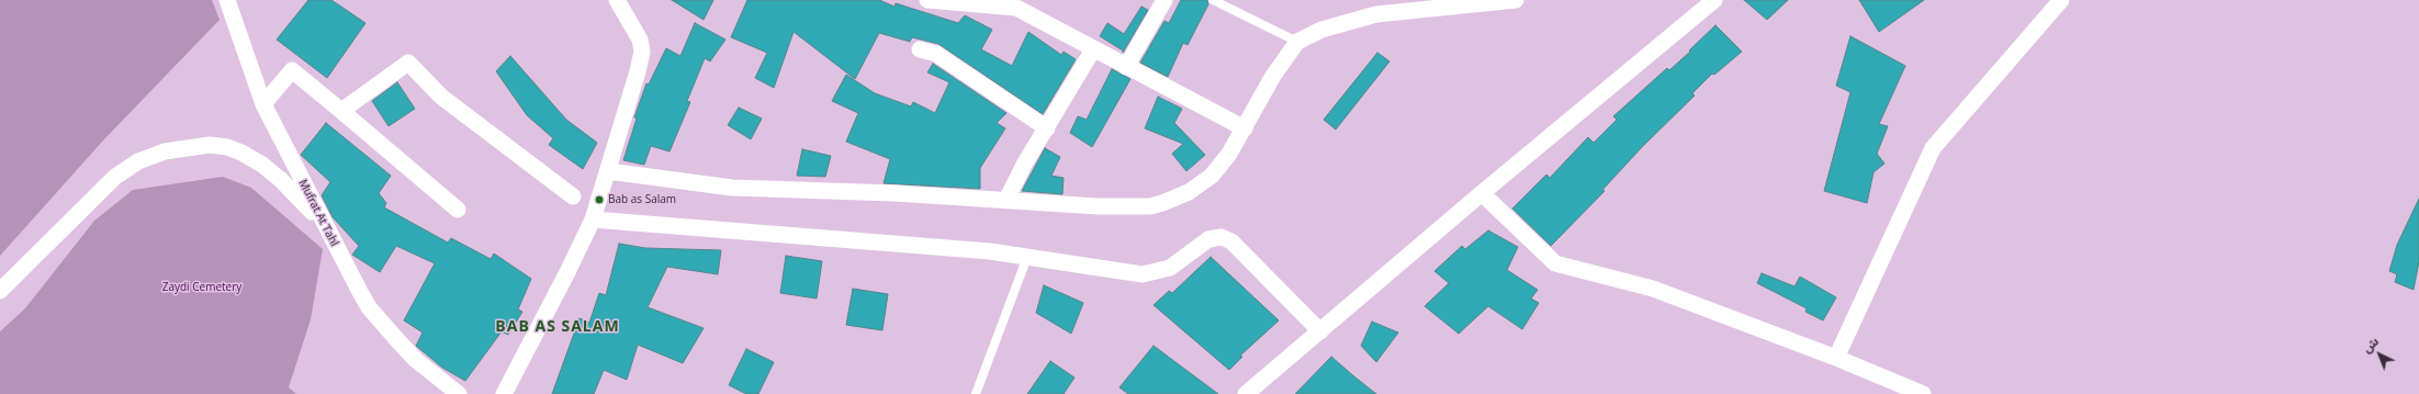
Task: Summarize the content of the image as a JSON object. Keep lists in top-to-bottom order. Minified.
{"streets":{"street":["Mufrat At Tahl"]},"districts":["BAB AS SALAM"],"parks":["Zaydi Cemetery"],"places":["Bab as Salam"],"north":"top left"}
